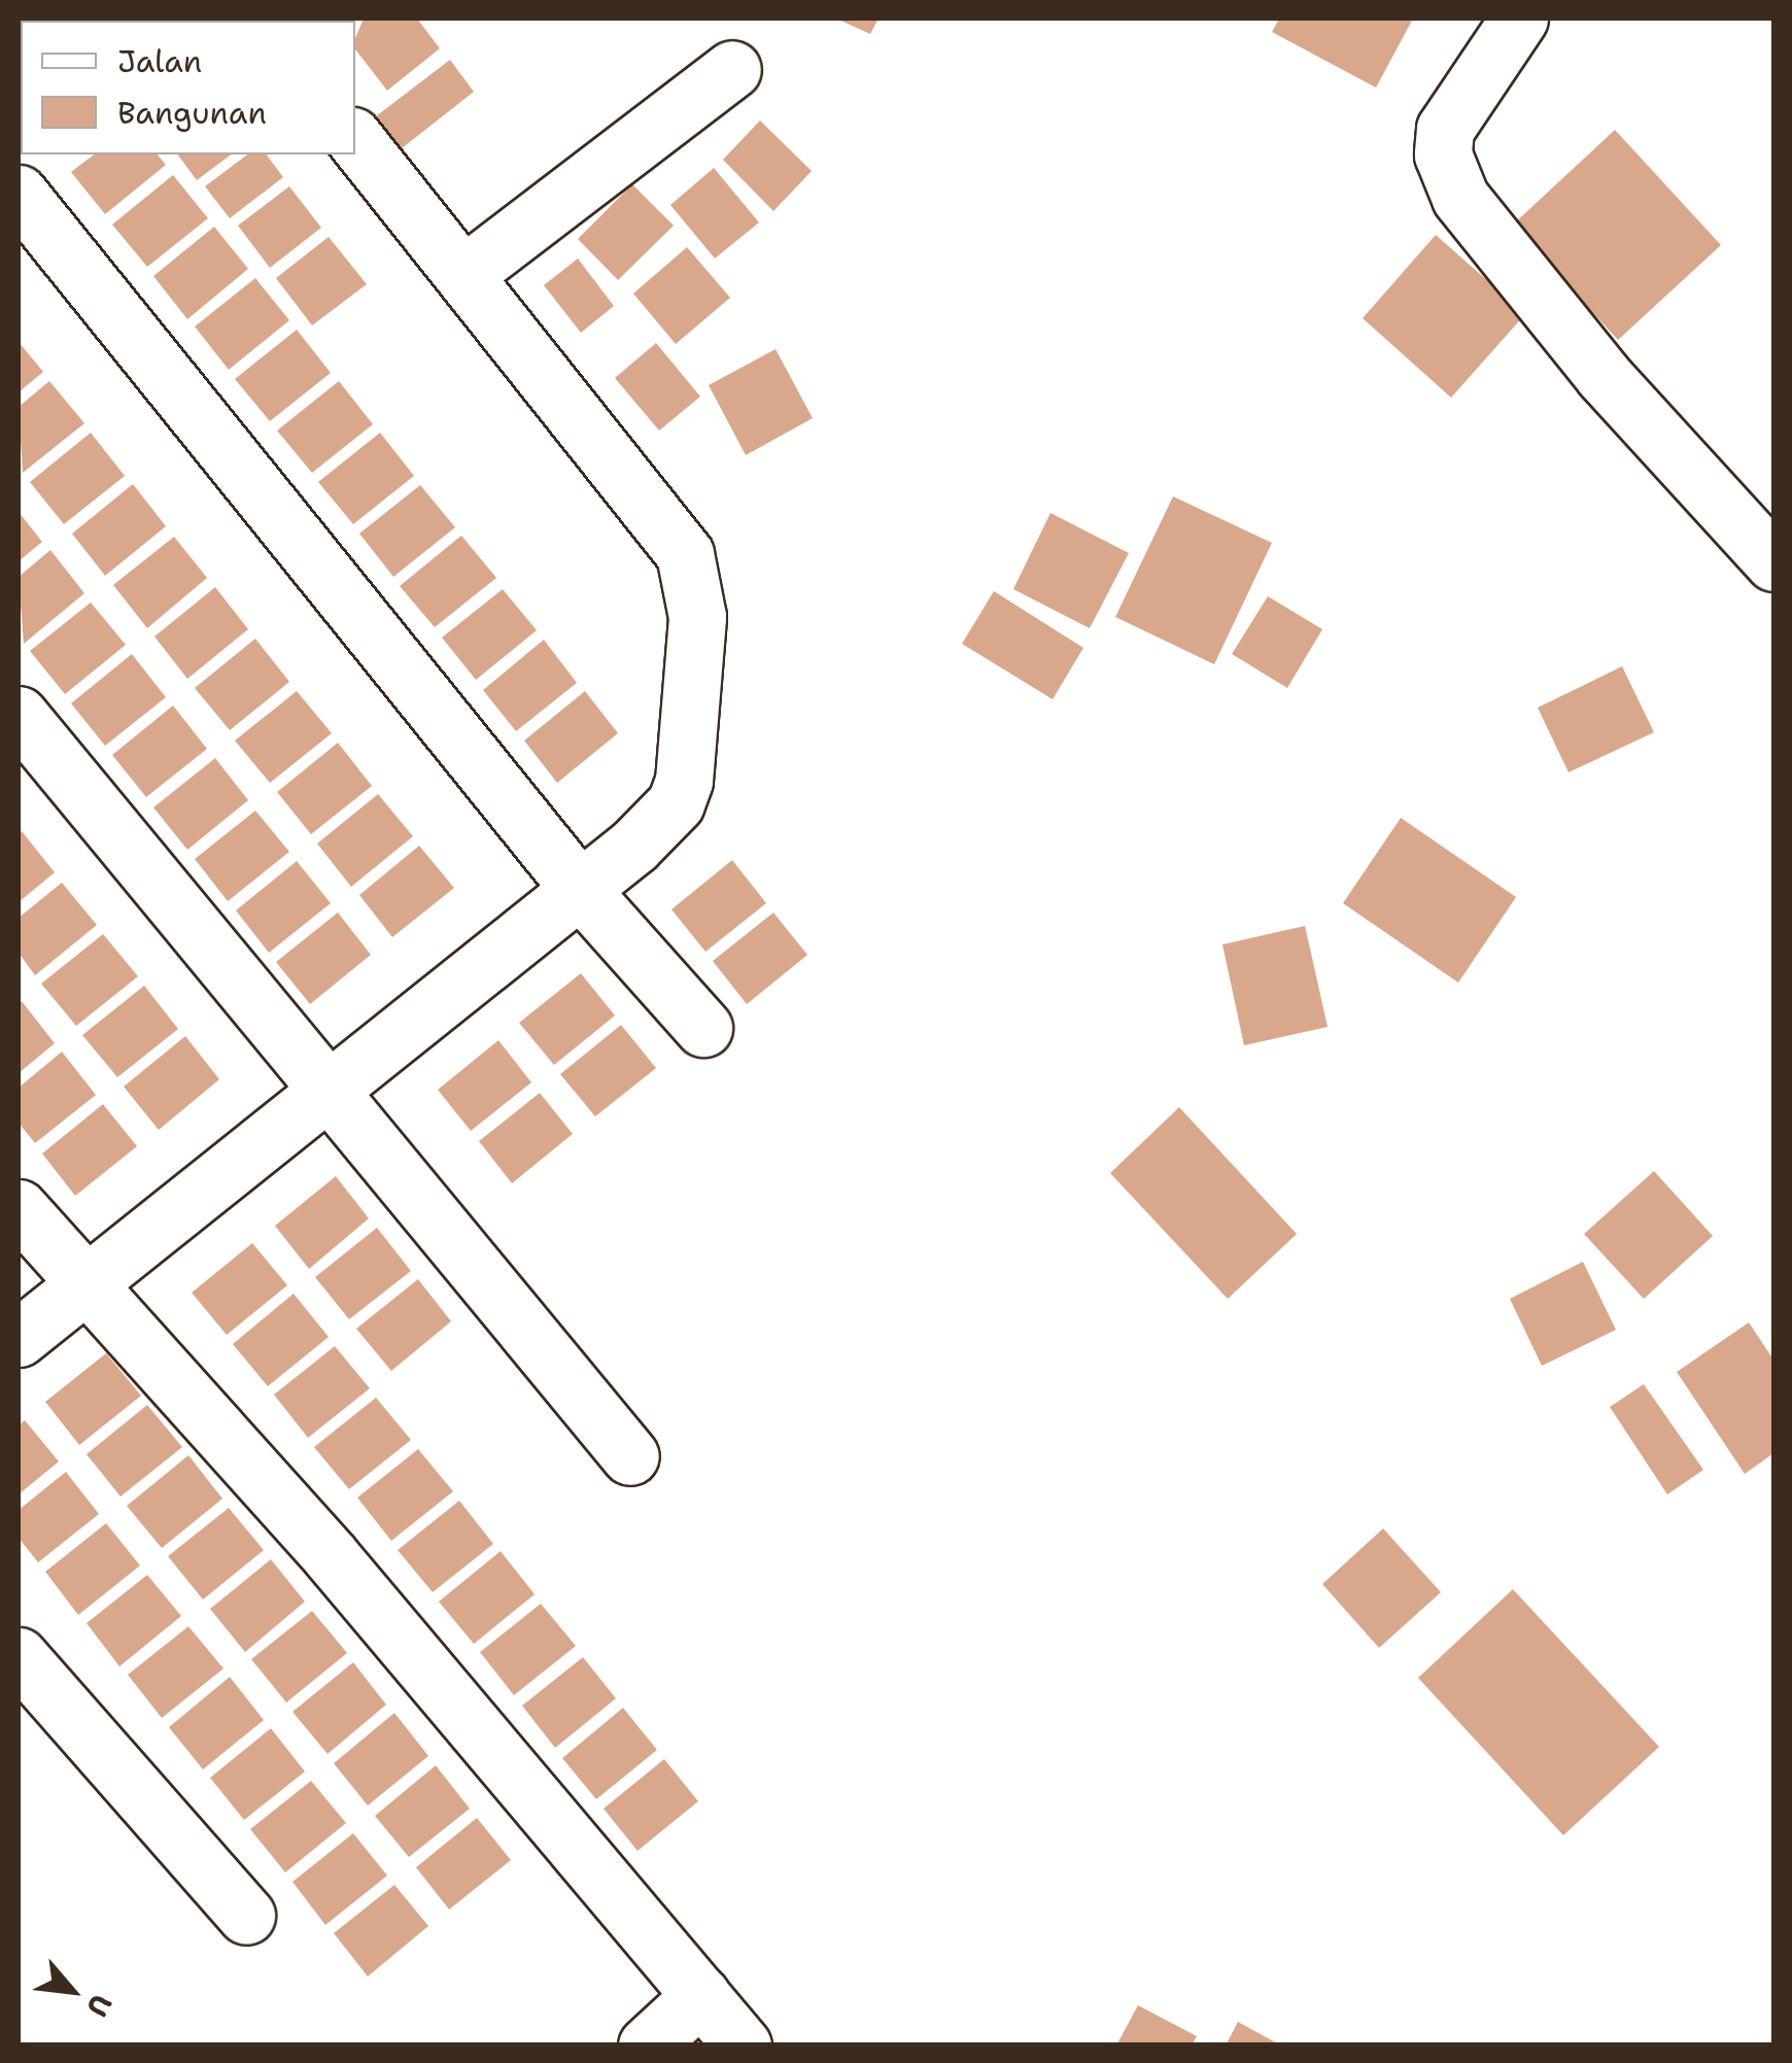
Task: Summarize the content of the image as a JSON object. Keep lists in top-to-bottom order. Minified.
{"legend":["Jalan","Bangunan"],"north":"bottom right"}
